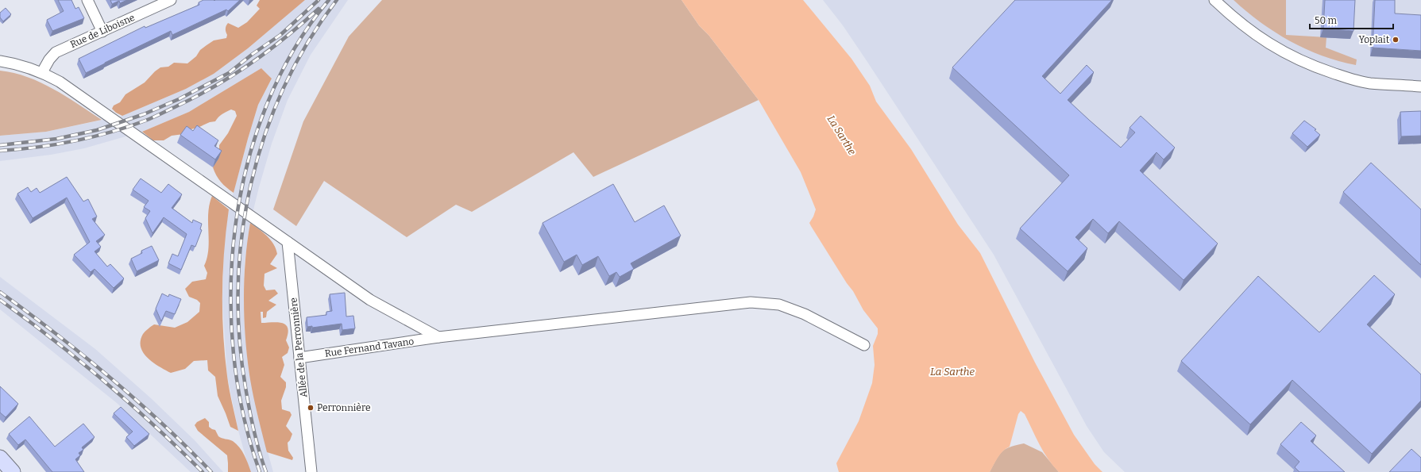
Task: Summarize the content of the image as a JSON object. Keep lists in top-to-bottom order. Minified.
{"streets":{"street":["Rue de Liboisne","Allée de la Perronnière","Rue Fernand Tavano"]},"crossings":[["Allée de la Perronnière","Rue Fernand Tavano"]],"water":["La Sarthe"],"places":["Yoplait","Perronnière"],"scale_bar":"50 m"}
